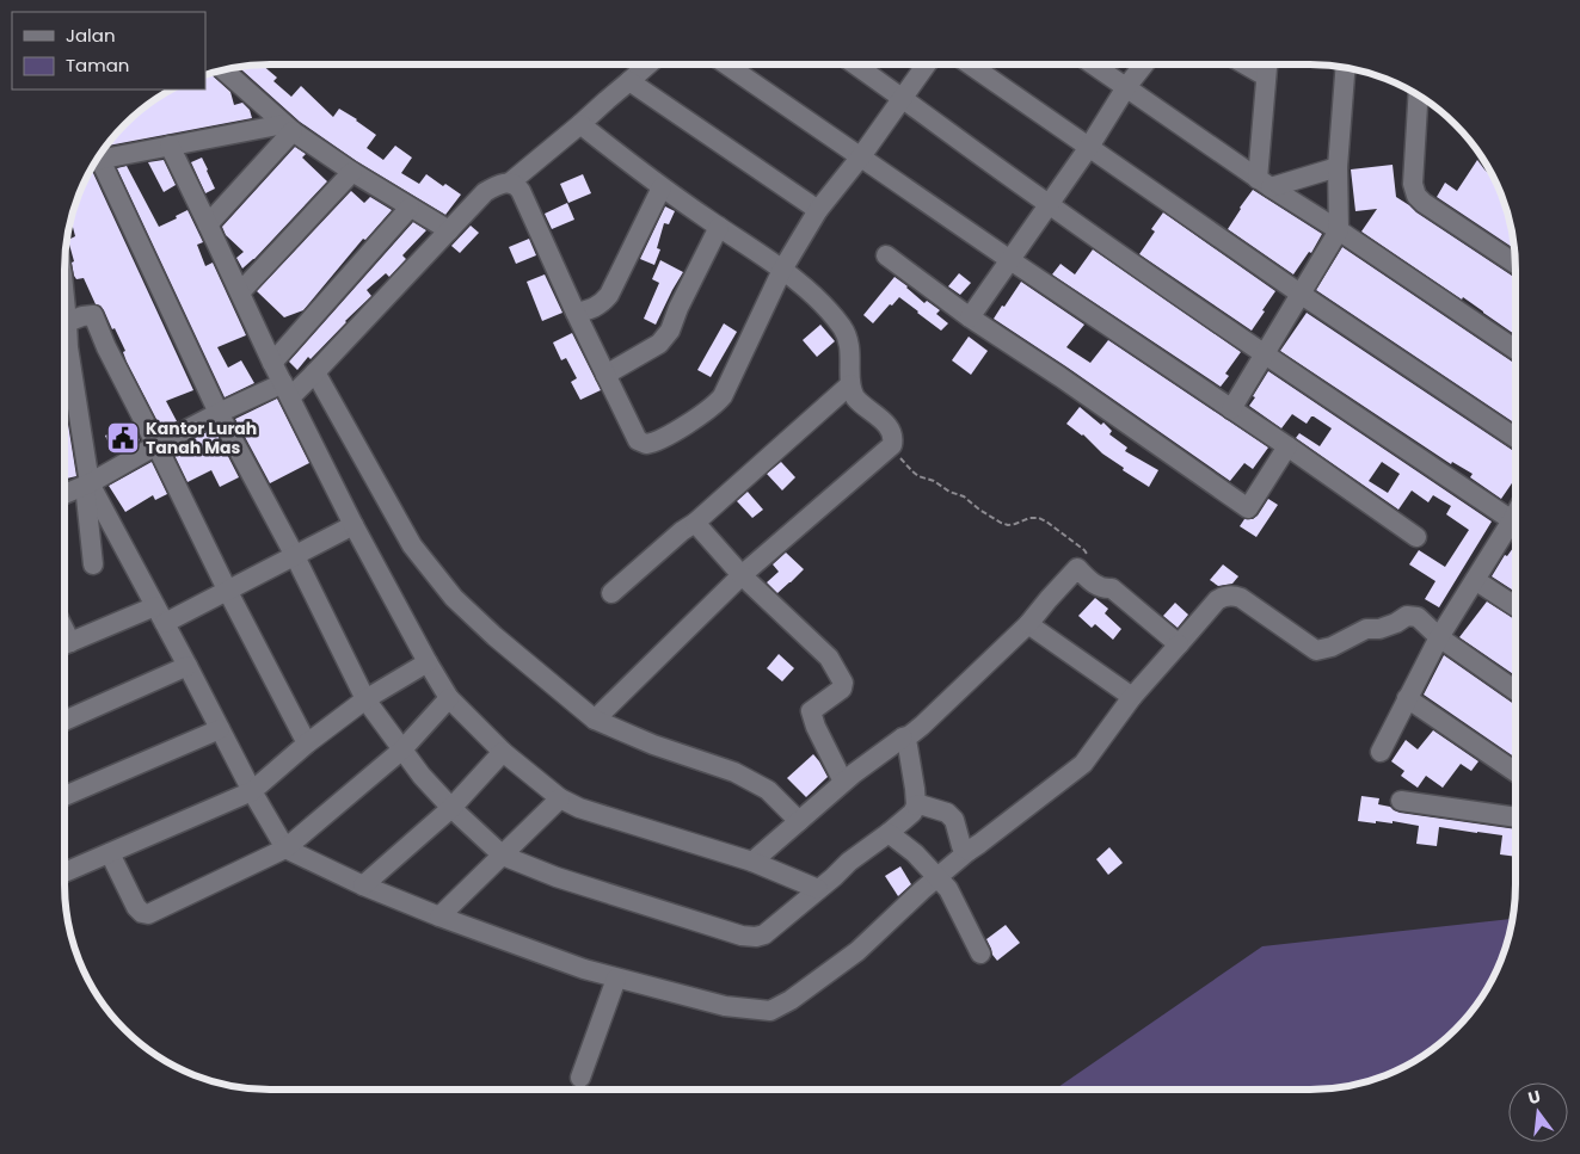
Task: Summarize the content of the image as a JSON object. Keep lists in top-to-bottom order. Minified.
{"places":{"public building":["Kantor Lurah Tanah Mas"]},"legend":["Jalan","Taman"],"north":"top"}
